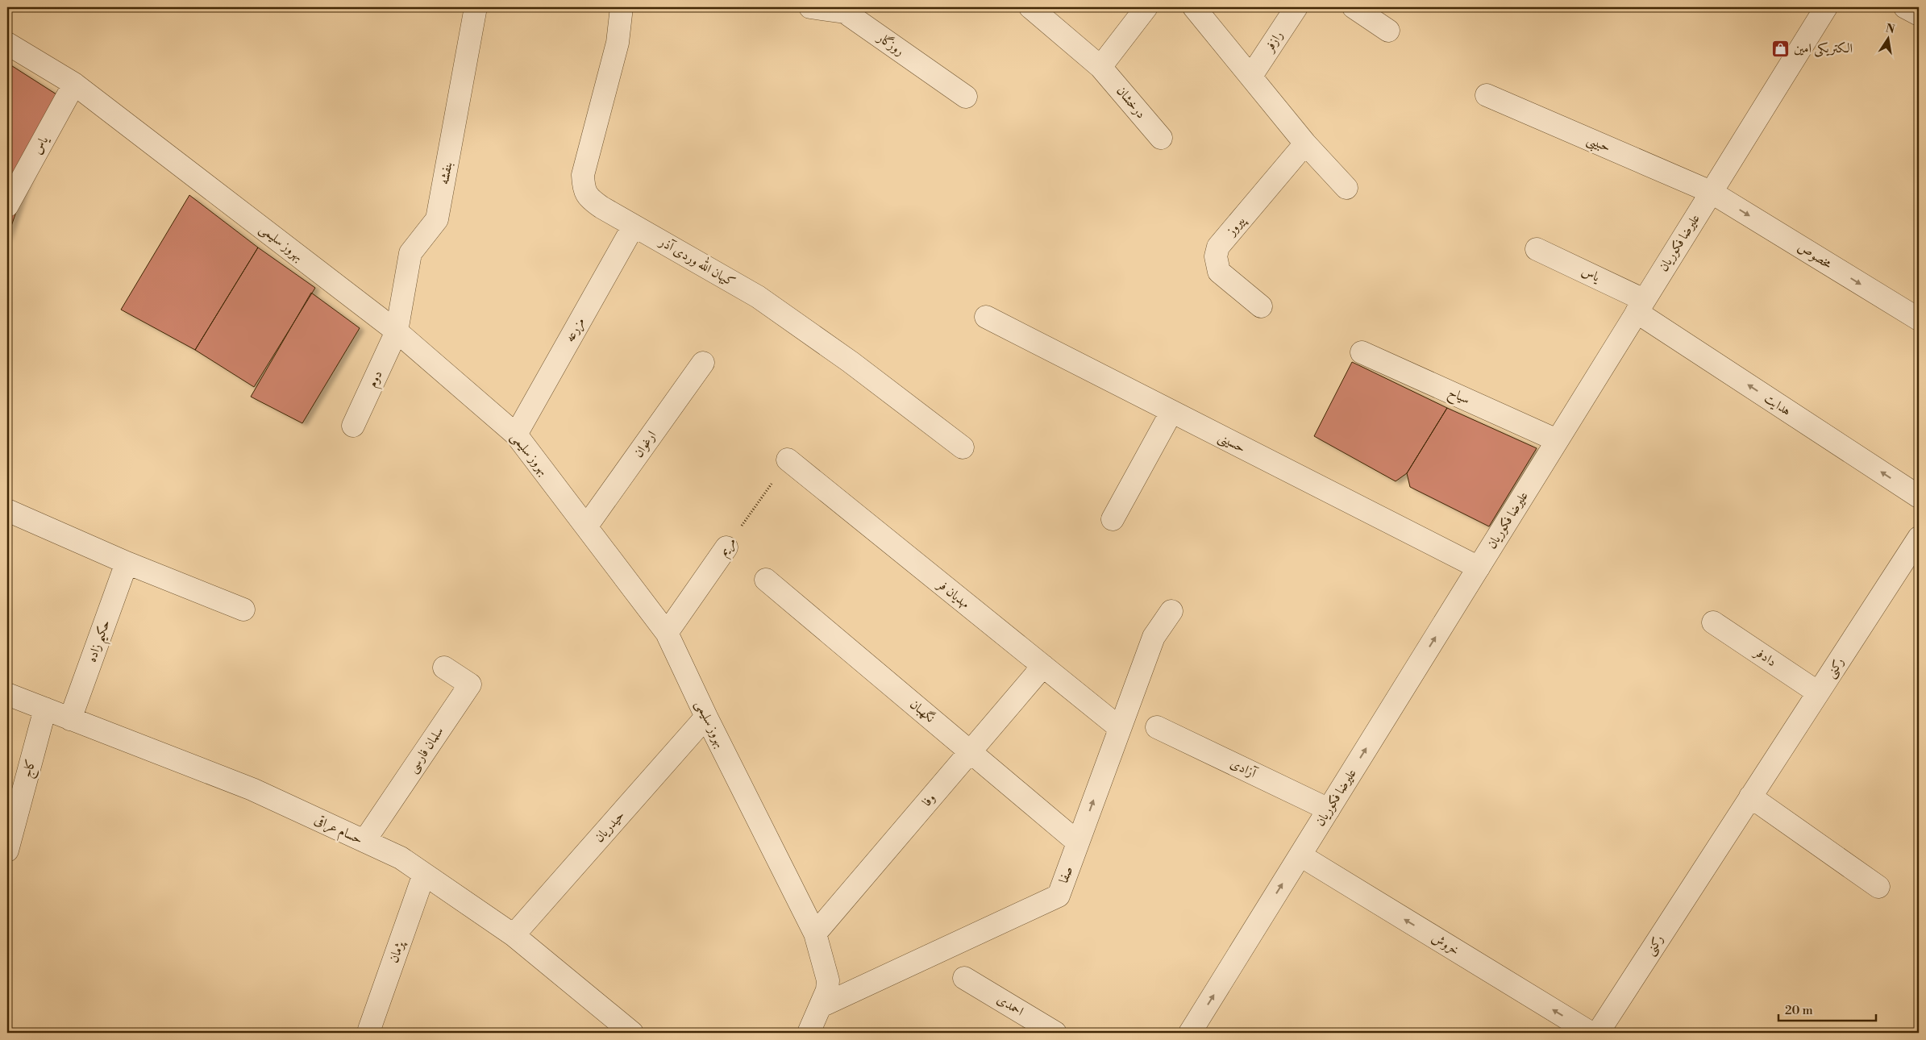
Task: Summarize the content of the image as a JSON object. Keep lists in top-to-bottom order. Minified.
{"streets":{"street":["رازفر","روزگار","درخشان","حبیبی","یاس","بنفشه","پیروز","بهروز سلیمی","علیرضا فکوریان","مخصوص","کیهان الله وردی آذر","مزرعه","دوم","سیاح","هدایت","حسینی","ارغوان","مریم","مهدیان فر","حکیم زاده","دادفر","رکنی","نگهبان","سلمان فارسی","کاج","آزادی","وفا","حیدریان","حسام عراقی","صفا","خروش","پژمان","احمدی"]},"crossings":[["حبیبی","علیرضا فکوریان"],["حبیبی","مخصوص"],["یاس","بهروز سلیمی"],["یاس","علیرضا فکوریان"],["یاس","هدایت"],["بنفشه","بهروز سلیمی"],["بنفشه","دوم"],["بهروز سلیمی","مزرعه"],["بهروز سلیمی","دوم"],["بهروز سلیمی","ارغوان"],["بهروز سلیمی","مریم"],["بهروز سلیمی","وفا"],["بهروز سلیمی","حیدریان"],["بهروز سلیمی","صفا"],["علیرضا فکوریان","مخصوص"],["علیرضا فکوریان","سیاح"],["علیرضا فکوریان","هدایت"],["علیرضا فکوریان","حسینی"],["علیرضا فکوریان","آزادی"],["علیرضا فکوریان","خروش"],["کیهان الله وردی آذر","مزرعه"],["مریم","مهدیان فر"],["مهدیان فر","وفا"],["مهدیان فر","صفا"],["حکیم زاده","حسام عراقی"],["دادفر","رکنی"],["نگهبان","وفا"],["نگهبان","صفا"],["سلمان فارسی","حسام عراقی"],["کاج","حسام عراقی"],["حیدریان","حسام عراقی"],["حسام عراقی","پژمان"]],"one_way":["علیرضا فکوریان","مخصوص","هدایت","خروش"],"places":{"shop":["الکتریکی امین"]},"scale_bar":"20 m","north":"top"}
